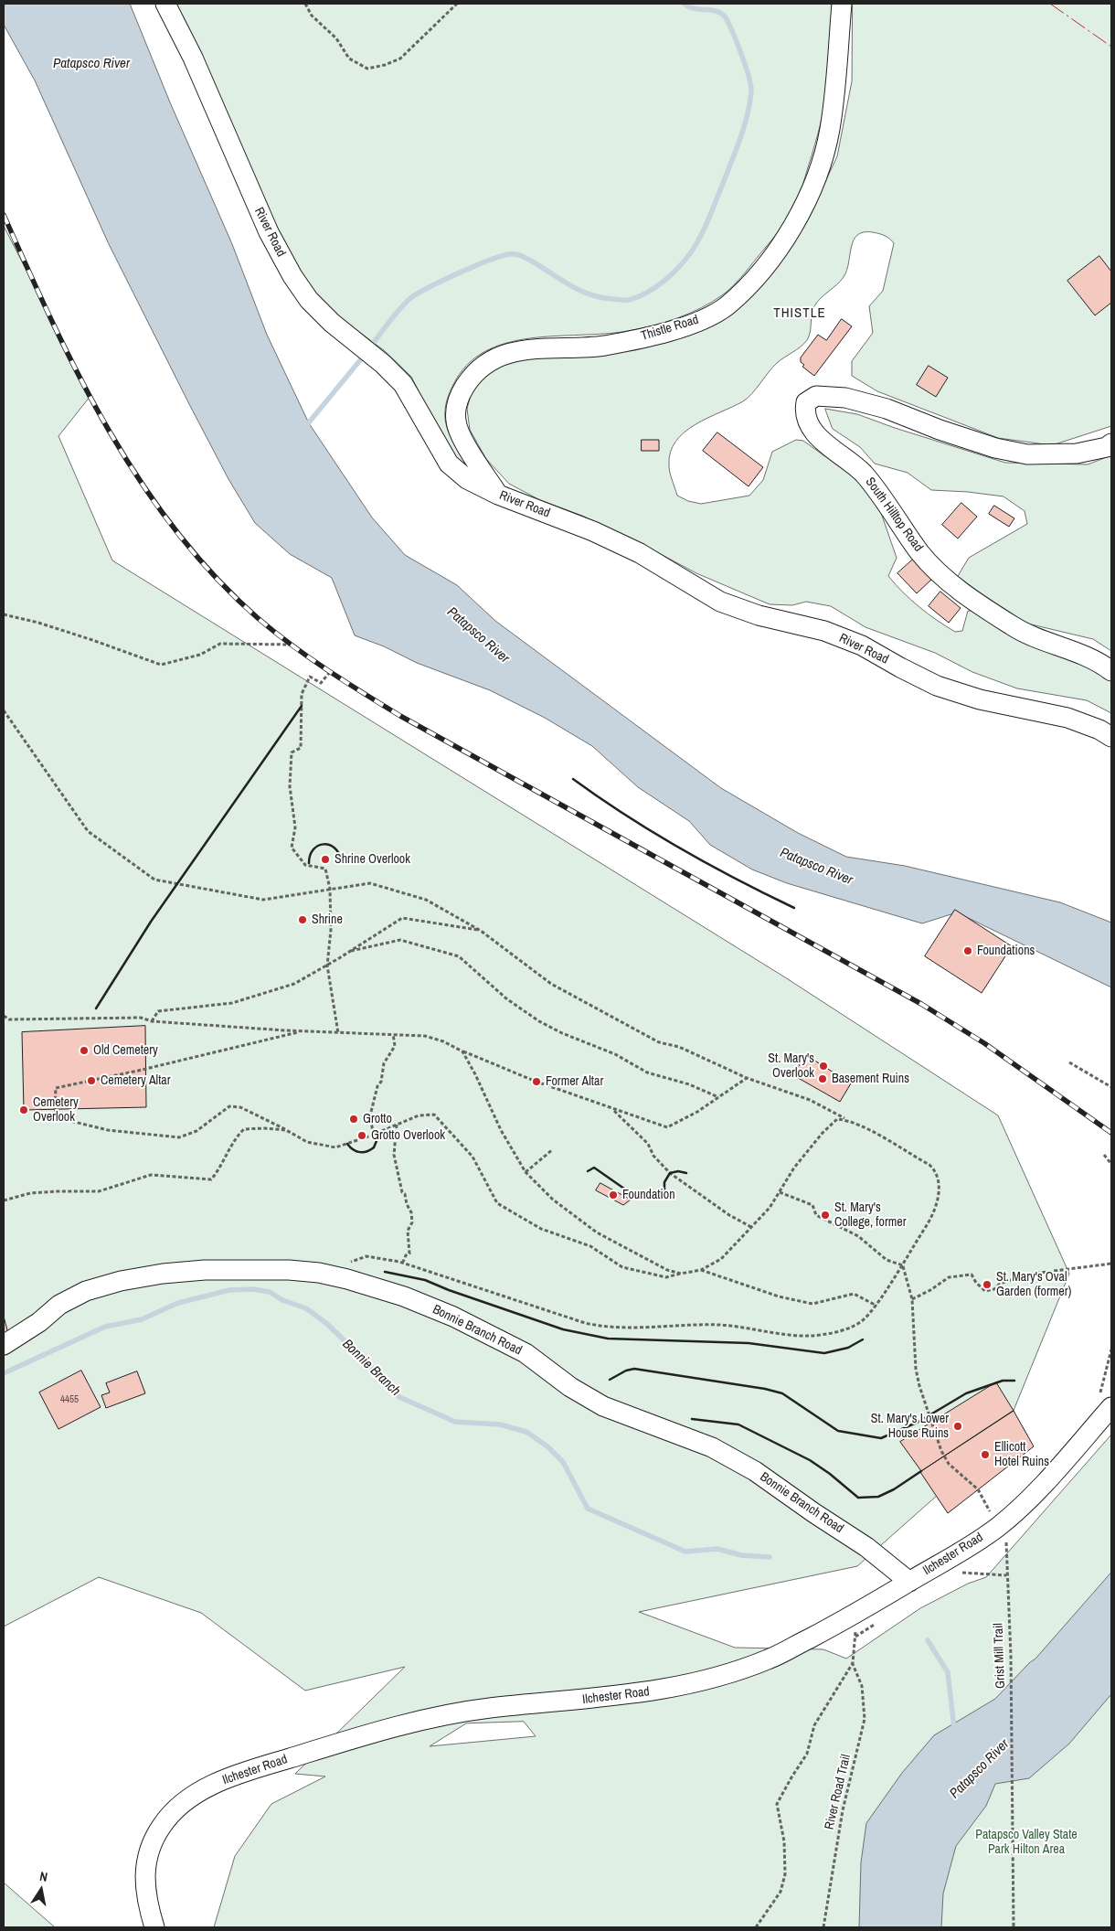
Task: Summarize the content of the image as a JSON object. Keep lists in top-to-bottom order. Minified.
{"streets":{"street":["River Road","Thistle Road","South Hilltop Road","Bonnie Branch Road","Ilchester Road"],"path":["Grist Mill Trail","River Road Trail"]},"crossings":[["River Road","Thistle Road"],["Bonnie Branch Road","Ilchester Road"],["Ilchester Road","Grist Mill Trail"]],"districts":["THISTLE"],"water":["Patapsco River","Bonnie Branch"],"parks":["Patapsco Valley State Park Hilton Area"],"places":["Shrine Overlook","Shrine","Foundations","Old Cemetery","St. Mary's Overlook","Basement Ruins","Cemetery Altar","Former Altar","Cemetery Overlook","Grotto","Grotto Overlook","Foundation","St. Mary's College, former","St. Mary's Oval Garden (former)","St. Mary's Lower House Ruins","Ellicott Hotel Ruins"],"house_numbers":["4455"],"north":"top"}
